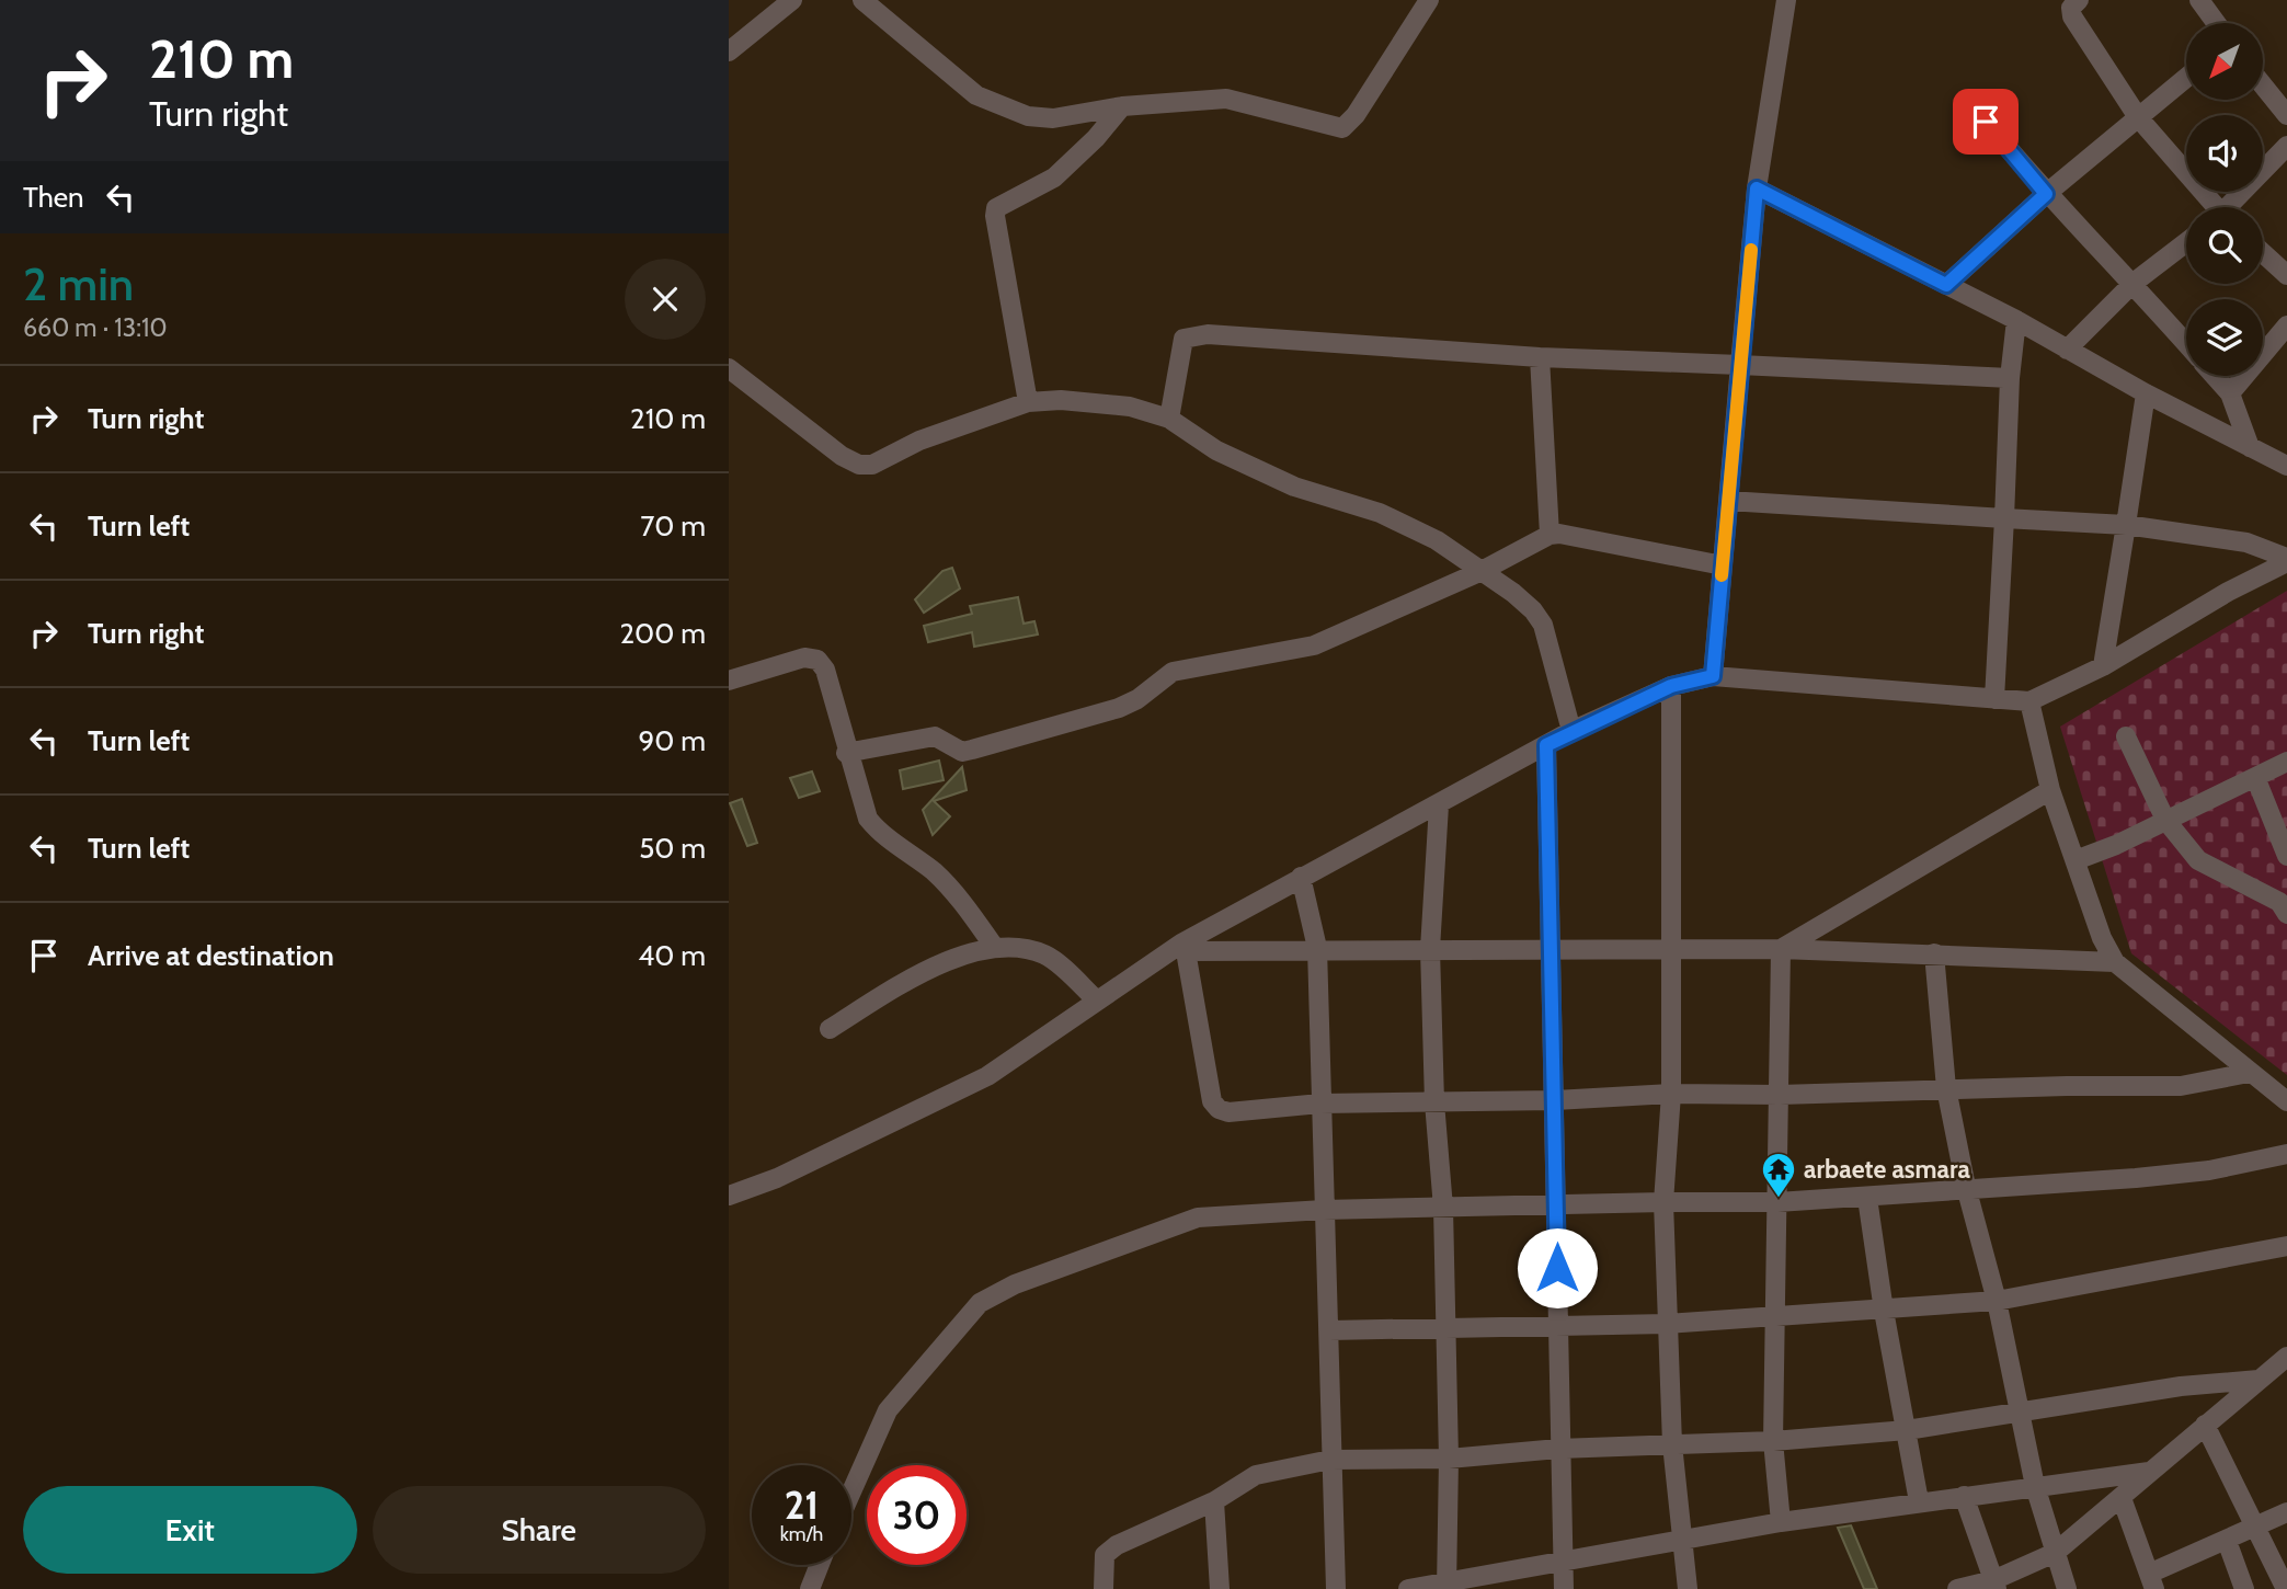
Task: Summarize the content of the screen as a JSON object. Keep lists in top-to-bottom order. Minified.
{"places":{"temple":["arbaete asmara"]},"north":"bottom left","page":{"turn":["210 m","Turn right"],"then":"Then","heading":["2 min","660 m · 13:10"],"list":[{"name":"Turn right","value":"210 m"},{"name":"Turn left","value":"70 m"},{"name":"Turn right","value":"200 m"},{"name":"Turn left","value":"90 m"},{"name":"Turn left","value":"50 m"},{"name":"Arrive at destination","value":"40 m"}],"speed":"21 km/h","limit":"30","buttons":["Exit","Share"]}}
